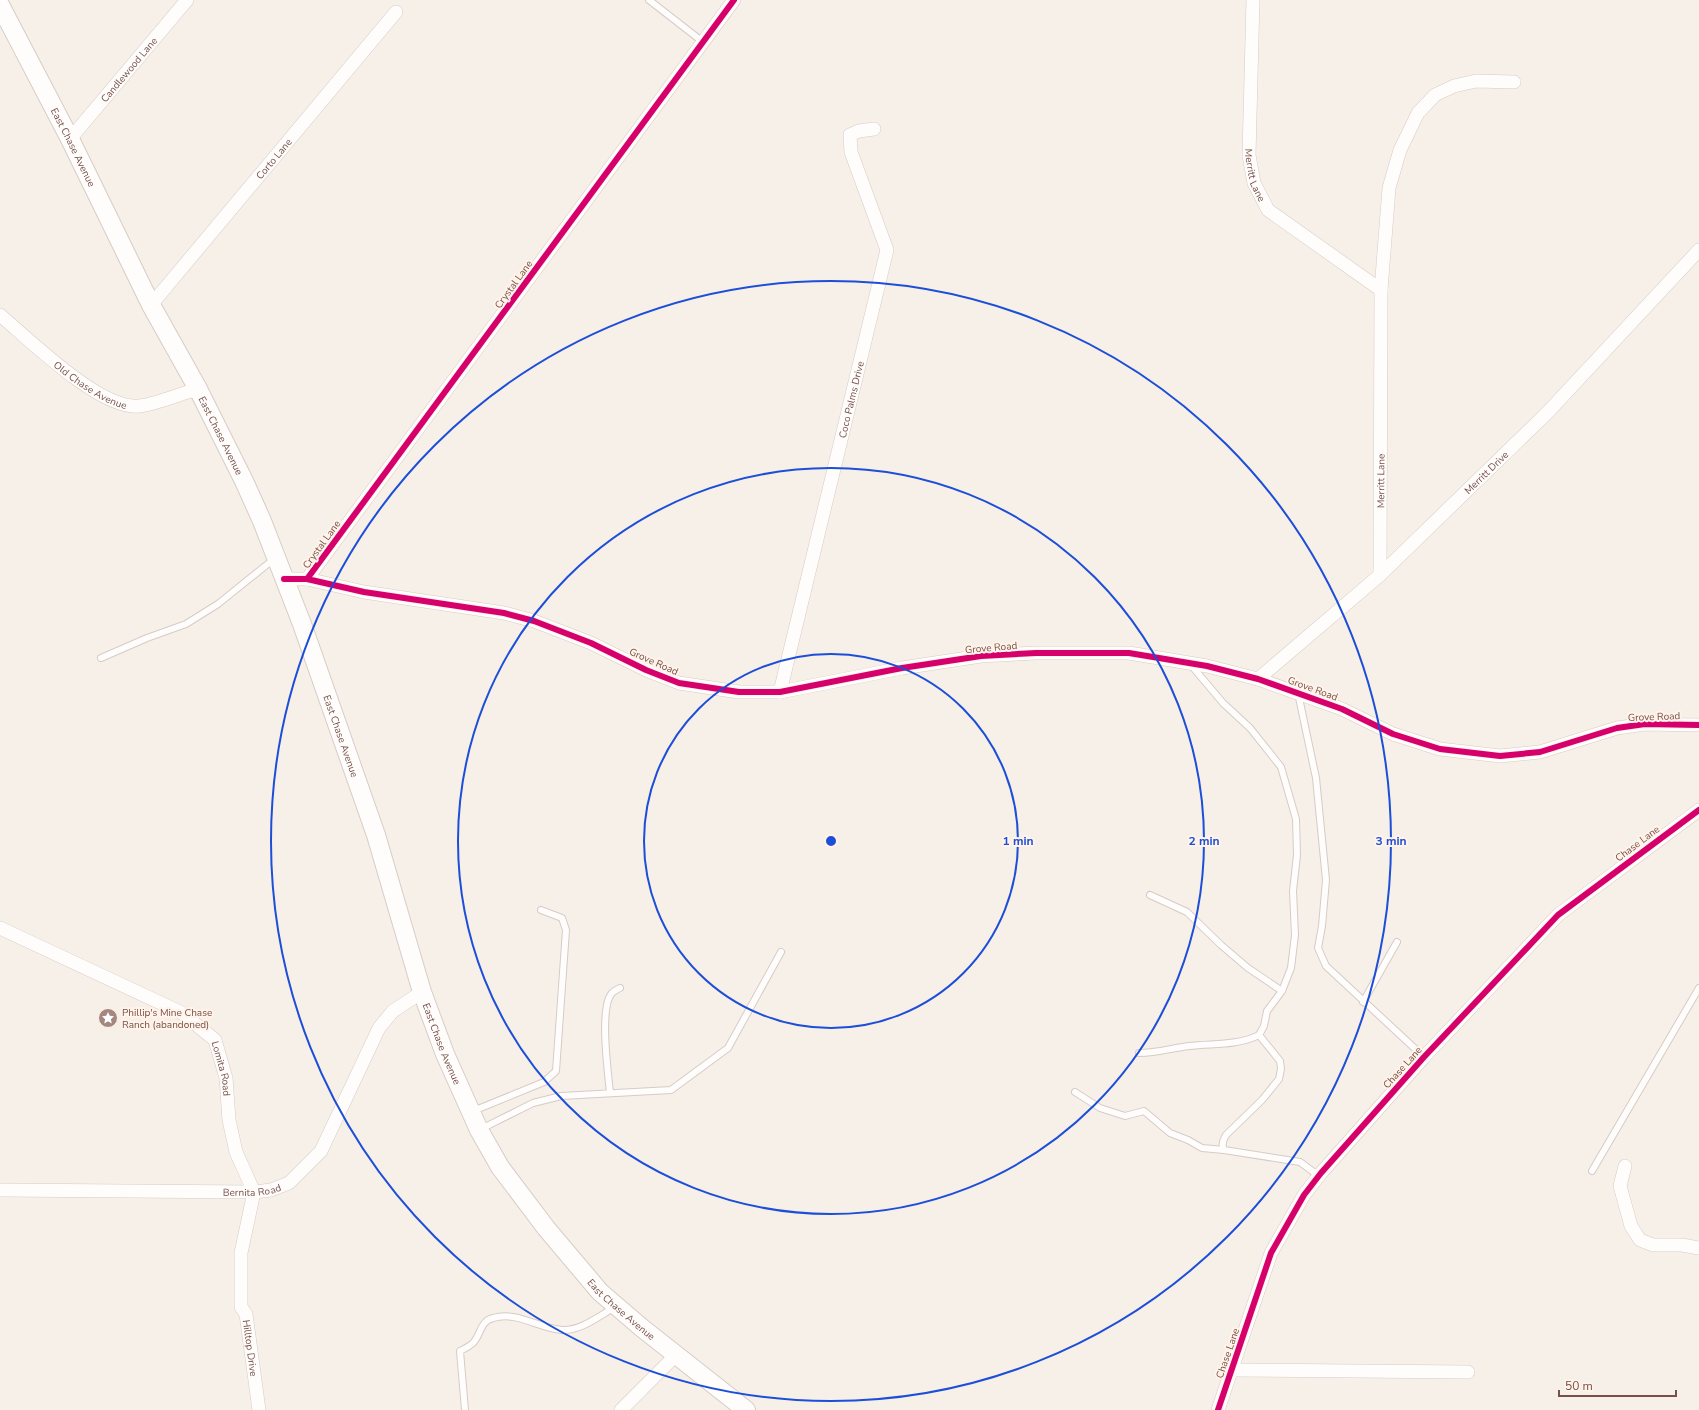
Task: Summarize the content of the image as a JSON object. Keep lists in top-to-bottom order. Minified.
{"streets":{"main road":["East Chase Avenue"],"street":["Candlewood Lane","Corto Lane","Merritt Lane","Crystal Lane","Old Chase Avenue","Coco Palms Drive","Merritt Drive","Grove Road","Chase Lane","Lomita Road","Bernita Road","Hilltop Drive"]},"crossings":[["Candlewood Lane","East Chase Avenue"],["East Chase Avenue","Corto Lane"],["East Chase Avenue","Old Chase Avenue"],["East Chase Avenue","Grove Road"],["East Chase Avenue","Bernita Road"],["Merritt Lane","Merritt Drive"],["Crystal Lane","Grove Road"],["Coco Palms Drive","Grove Road"],["Merritt Drive","Grove Road"],["Lomita Road","Bernita Road"],["Lomita Road","Hilltop Drive"],["Bernita Road","Hilltop Drive"]],"places":{"place":["Phillip's Mine Chase Ranch (abandoned)"]},"scale_bar":"50 m","rings":["1 min","2 min","3 min"]}
